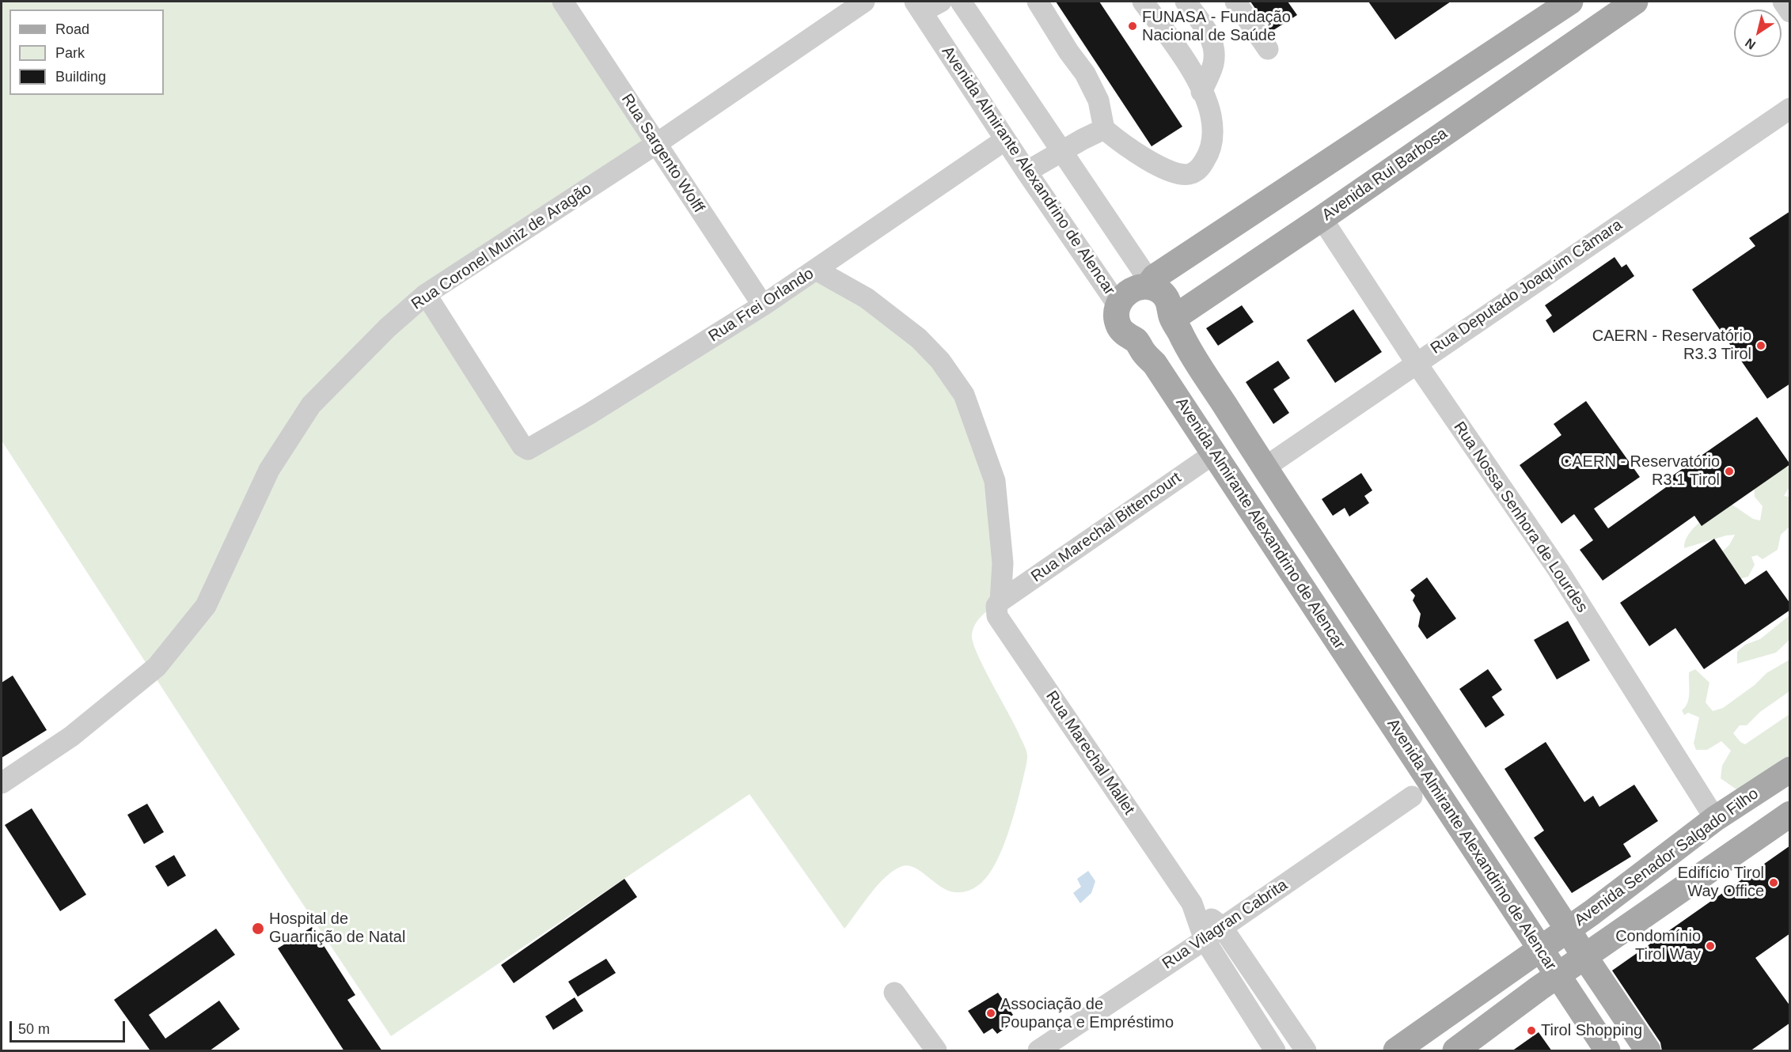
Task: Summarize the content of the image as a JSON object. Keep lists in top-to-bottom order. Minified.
{"streets":{"main road":["Avenida Almirante Alexandrino de Alencar","Avenida Rui Barbosa","Avenida Senador Salgado Filho"],"street":["Rua Sargento Wolff","Rua Coronel Muniz de Aragão","Rua Deputado Joaquim Câmara","Rua Frei Orlando","Rua Nossa Senhora de Lourdes","Rua Marechal Bittencourt","Rua Marechal Mallet","Rua Vilagran Cabrita"]},"crossings":[["Rua Sargento Wolff","Rua Coronel Muniz de Aragão"],["Rua Sargento Wolff","Rua Frei Orlando"],["Avenida Almirante Alexandrino de Alencar","Avenida Rui Barbosa"],["Avenida Almirante Alexandrino de Alencar","Rua Marechal Bittencourt"],["Avenida Almirante Alexandrino de Alencar","Avenida Senador Salgado Filho"],["Avenida Rui Barbosa","Rua Nossa Senhora de Lourdes"],["Rua Coronel Muniz de Aragão","Rua Frei Orlando"],["Rua Deputado Joaquim Câmara","Rua Nossa Senhora de Lourdes"],["Rua Frei Orlando","Rua Marechal Mallet"],["Rua Nossa Senhora de Lourdes","Avenida Senador Salgado Filho"],["Rua Marechal Bittencourt","Rua Marechal Mallet"],["Rua Marechal Mallet","Rua Vilagran Cabrita"]],"places":["FUNASA - Fundação Nacional de Saúde","CAERN - Reservatório R3.3 Tirol","CAERN - Reservatório R3.1 Tirol","Edifício Tirol Way Office","Hospital de Guarnição de Natal","Condomínio Tirol Way","Associação de Poupança e Empréstimo","Tirol Shopping"],"legend":["Road","Park","Building"],"scale_bar":"50 m","north":"bottom left"}
